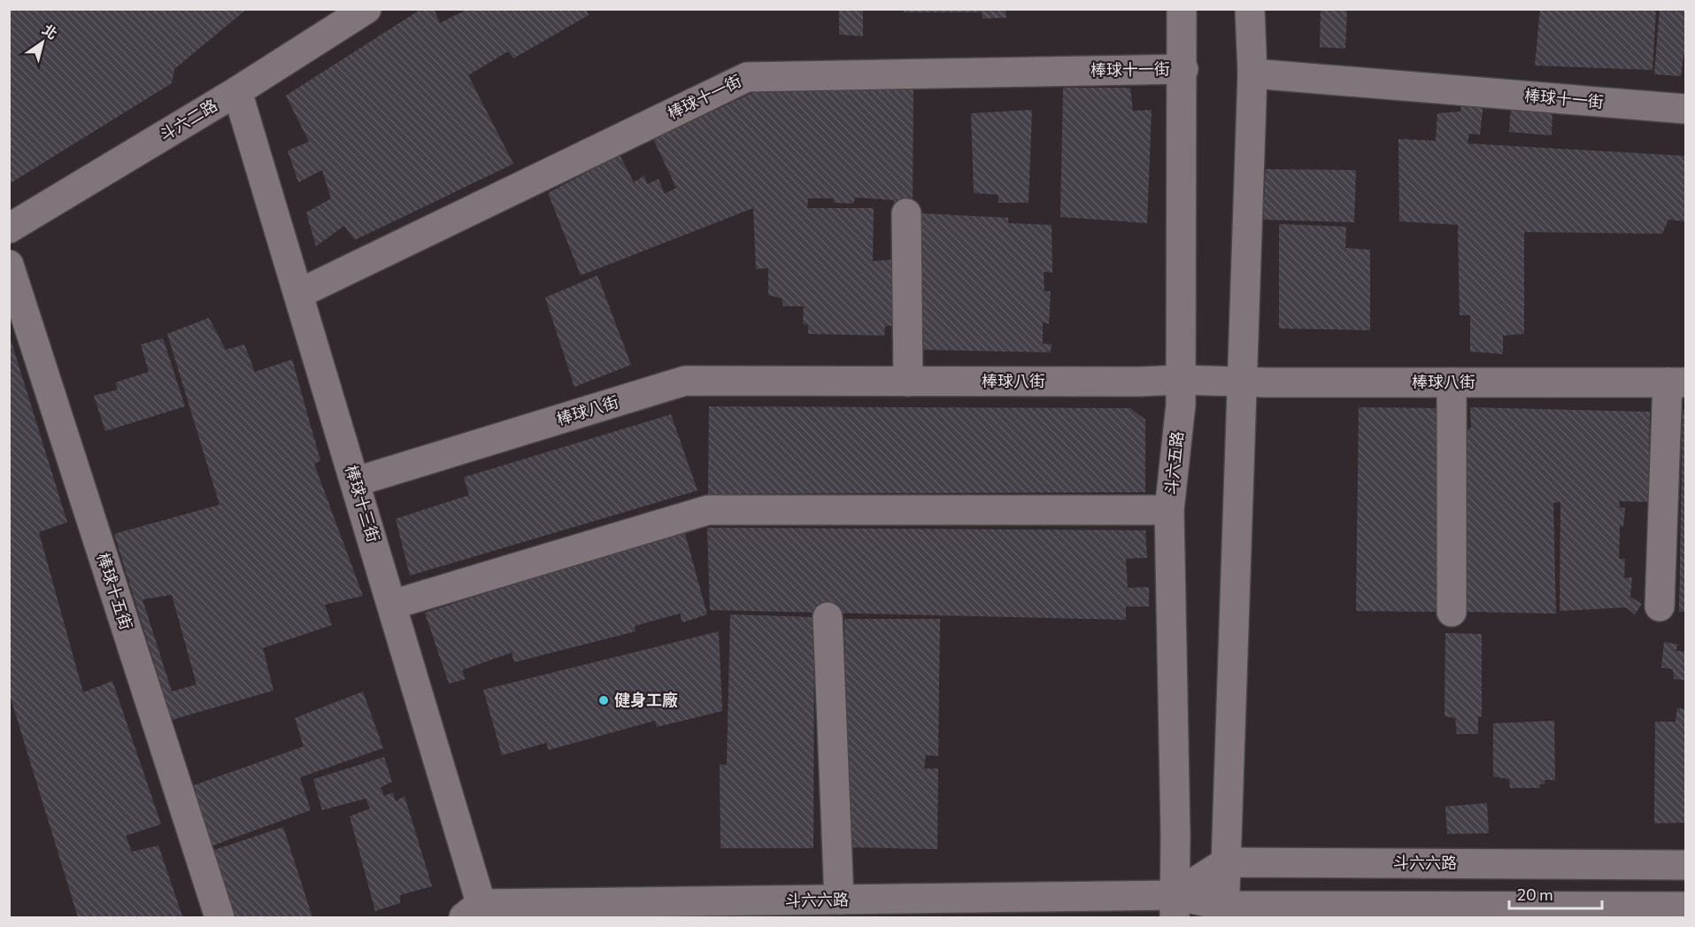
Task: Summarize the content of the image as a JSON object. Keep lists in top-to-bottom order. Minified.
{"streets":{"street":["棒球十一街","斗六二路","棒球八街","斗六五路","棒球十三街","棒球十五街","斗六六路"]},"crossings":[["棒球十一街","斗六五路"],["棒球十一街","棒球十三街"],["斗六二路","棒球十三街"],["棒球八街","斗六五路"],["棒球八街","棒球十三街"],["斗六五路","斗六六路"],["棒球十三街","斗六六路"]],"places":["健身工廠"],"scale_bar":"20 m","north":"top right"}
